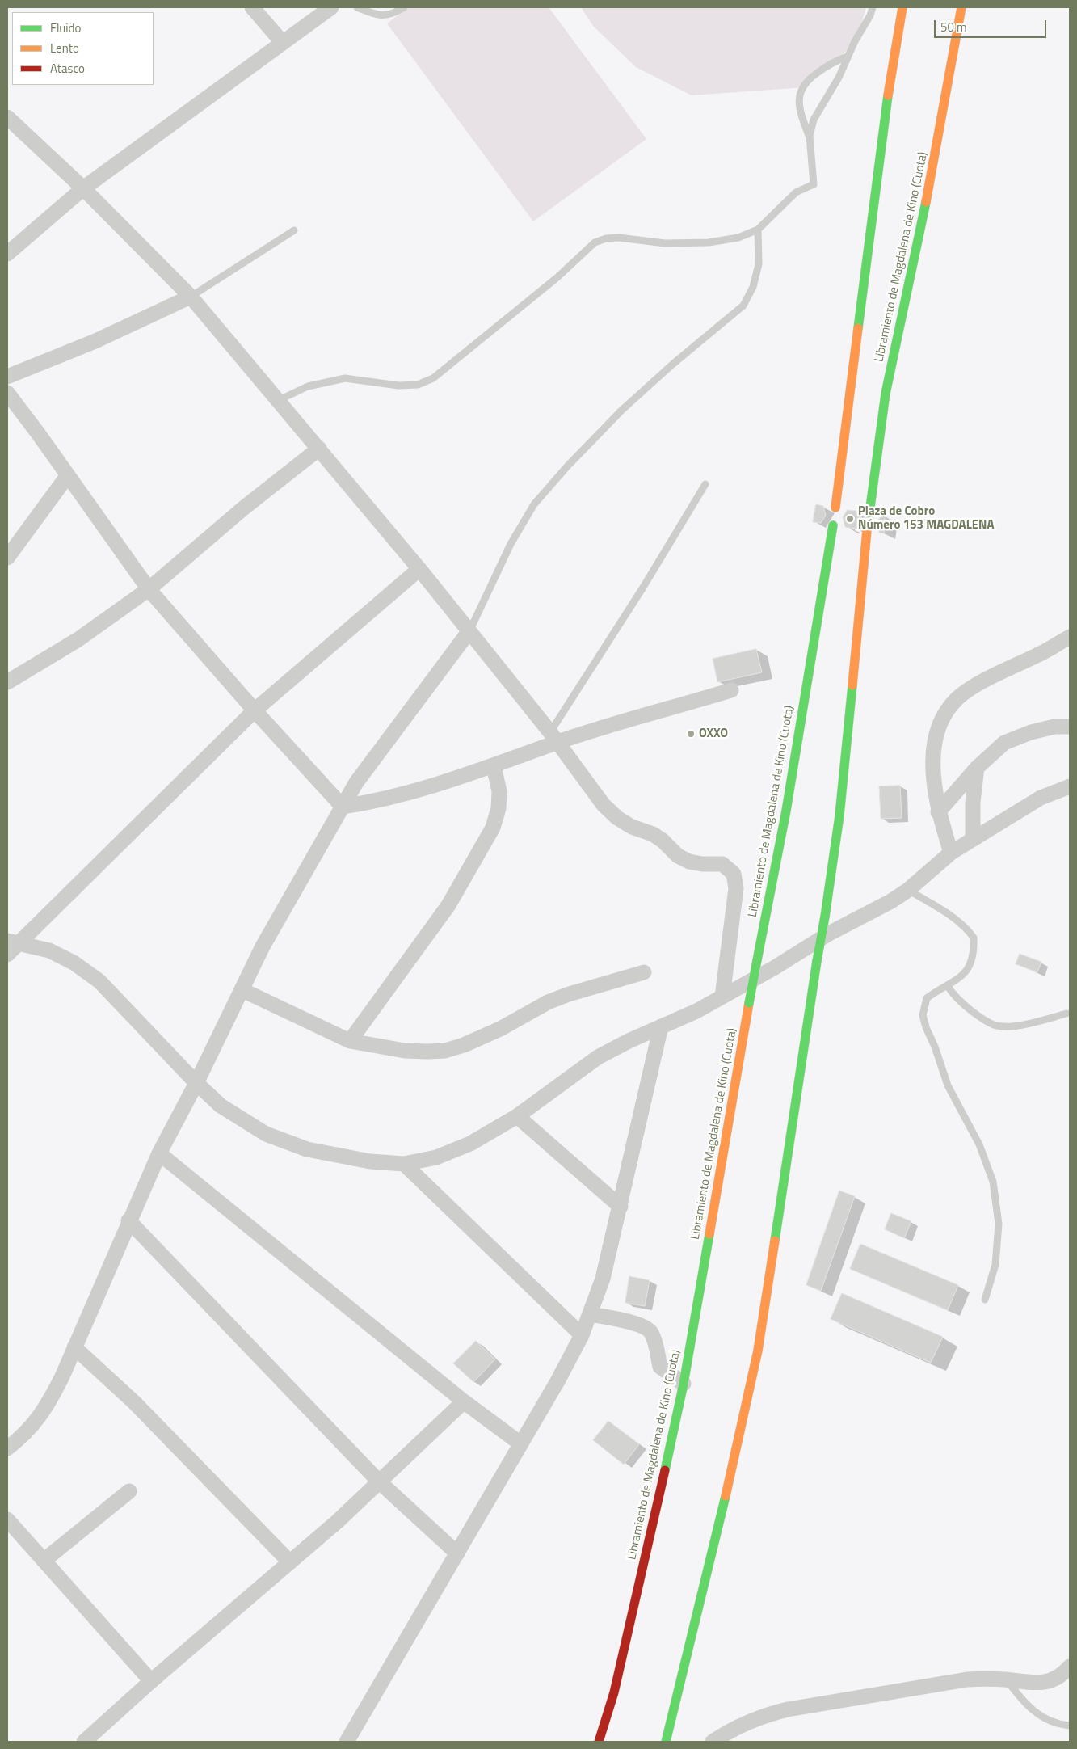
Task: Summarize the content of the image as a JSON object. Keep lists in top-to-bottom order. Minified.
{"streets":{"highway":["Libramiento de Magdalena de Kino (Cuota)"]},"places":["Plaza de Cobro Número 153 MAGDALENA","OXXO"],"legend":["Fluido","Lento","Atasco"],"scale_bar":"50 m"}
